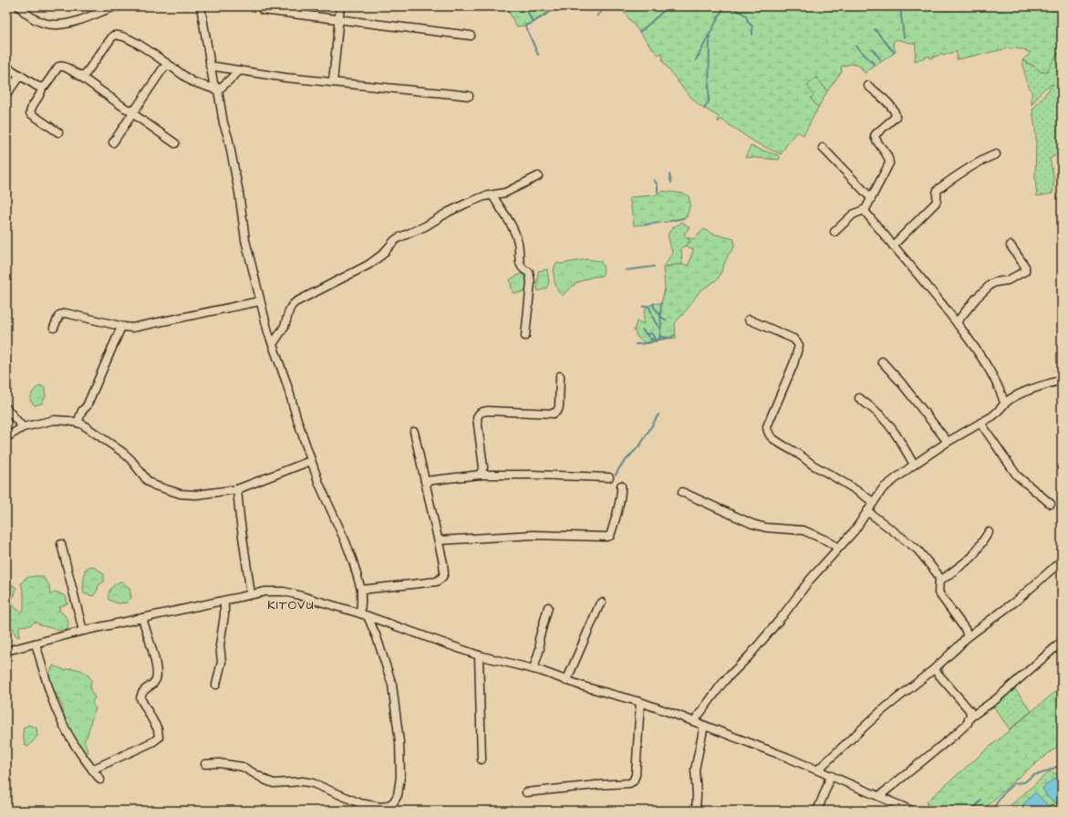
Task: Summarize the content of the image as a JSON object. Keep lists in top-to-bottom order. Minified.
{"districts":["KITOVU"]}
